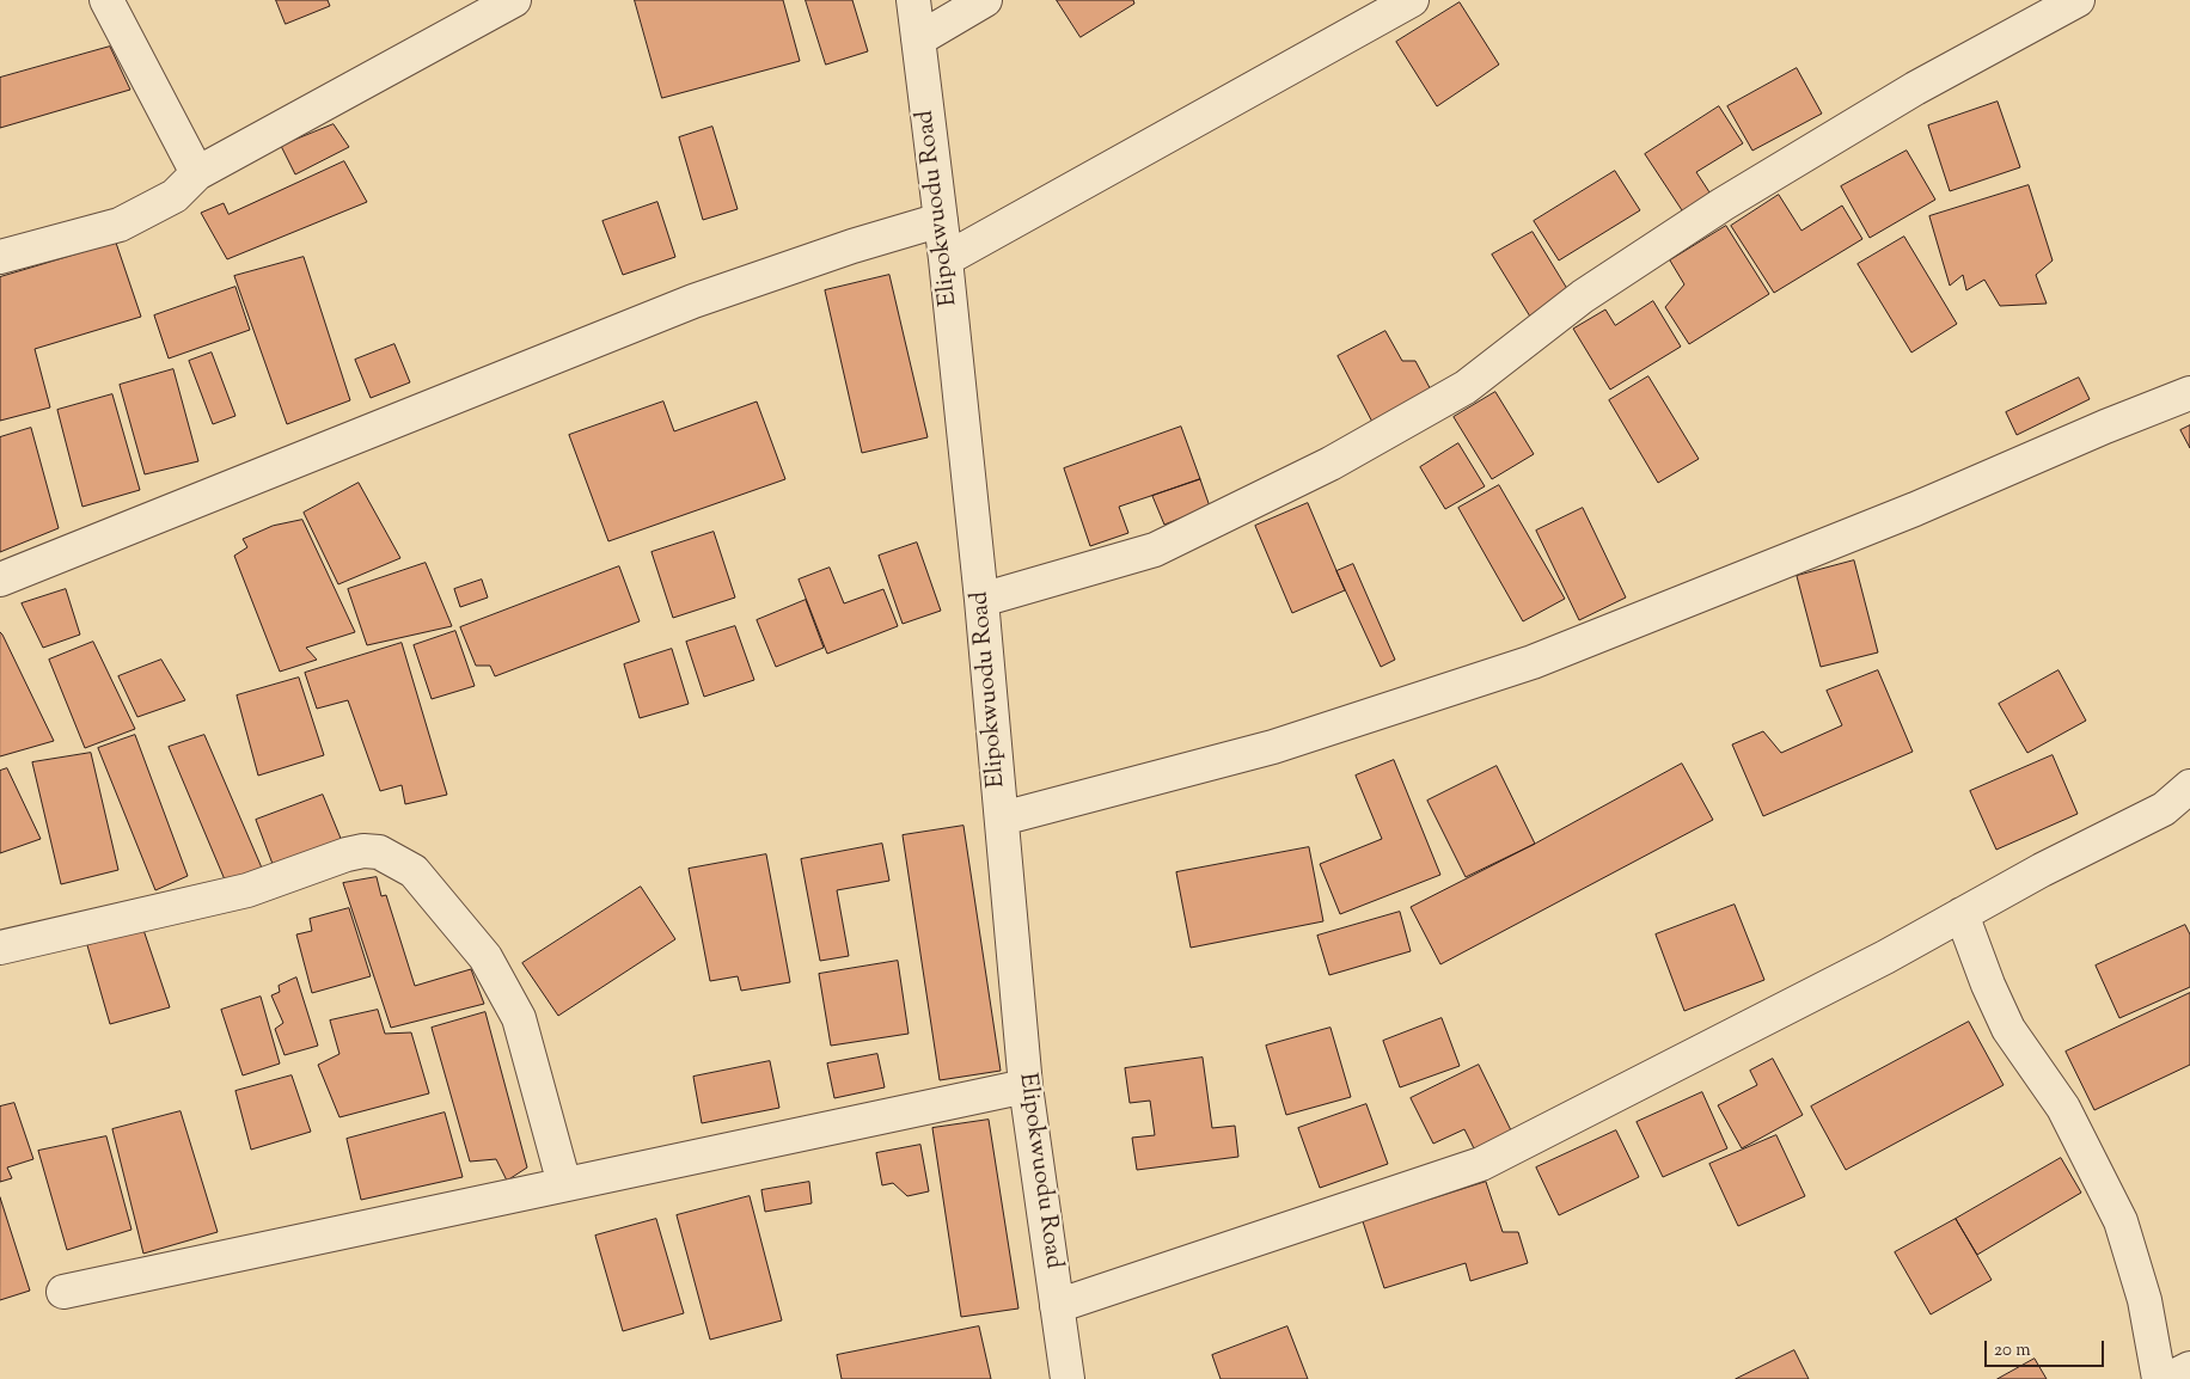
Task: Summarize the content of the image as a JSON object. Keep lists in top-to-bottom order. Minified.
{"streets":{"street":["Elipokwuodu Road"]},"scale_bar":"20 m"}
